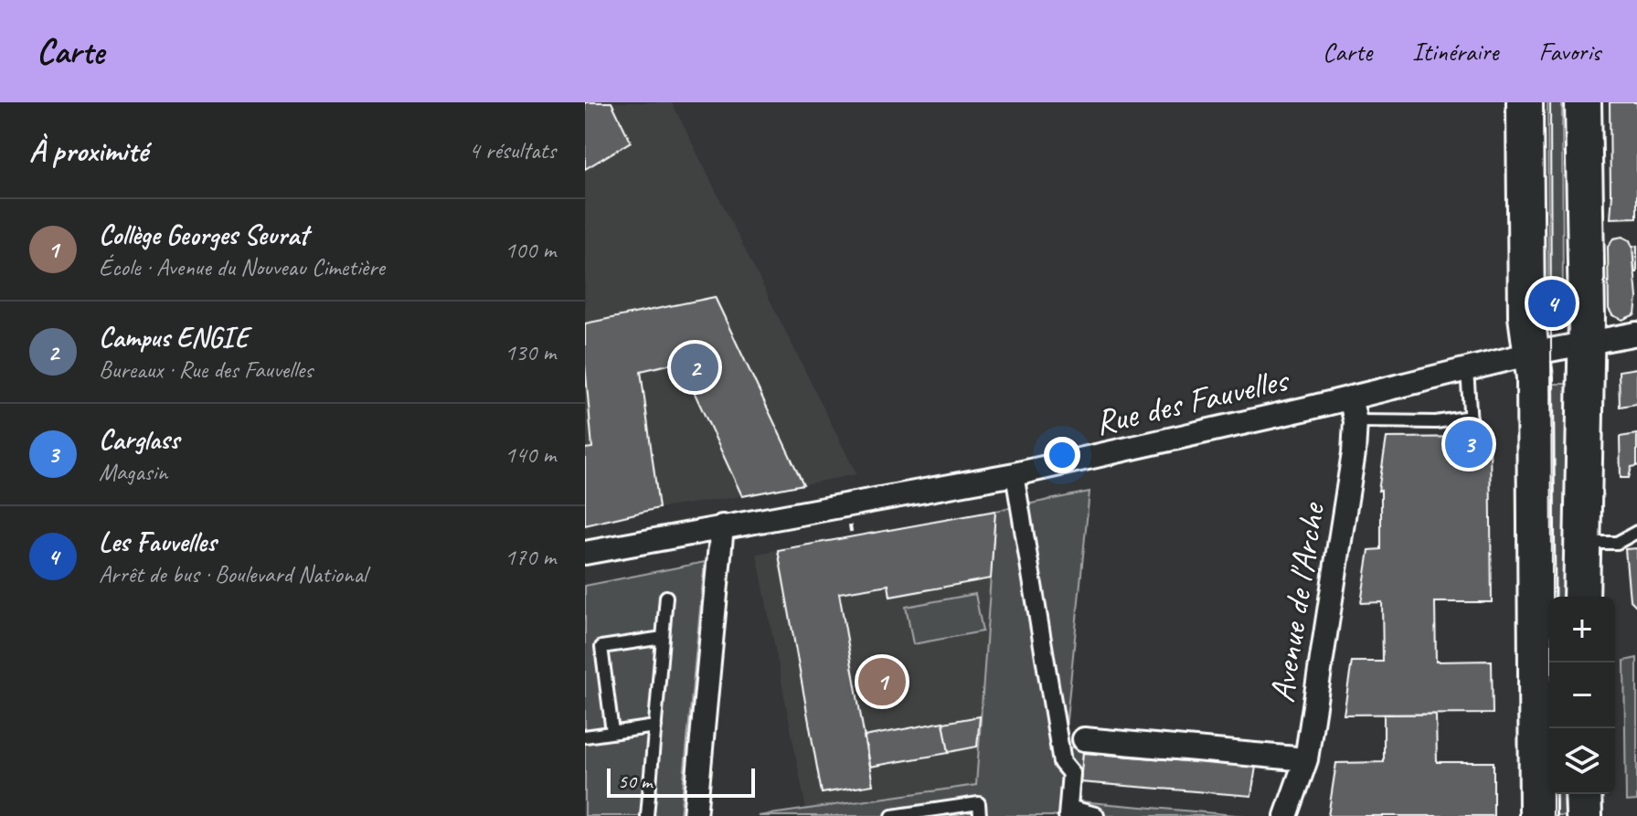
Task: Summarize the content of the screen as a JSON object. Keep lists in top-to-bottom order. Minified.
{"streets":{"street":["Rue des Fauvelles","Avenue de l'Arche"]},"crossings":[["Rue des Fauvelles","Avenue de l'Arche"]],"scale_bar":"50 m","page":{"header":"Carte","nav":["Carte","Itinéraire","Favoris"],"heading":["À proximité","4 résultats"],"list":[{"mark":"1","name":"Collège Georges Seurat","note":"École · Avenue du Nouveau Cimetière","value":"100 m"},{"mark":"2","name":"Campus ENGIE","note":"Bureaux · Rue des Fauvelles","value":"130 m"},{"mark":"3","name":"Carglass","note":"Magasin","value":"140 m"},{"mark":"4","name":"Les Fauvelles","note":"Arrêt de bus · Boulevard National","value":"170 m"}],"pins":["4","2","3","1"],"map_buttons":["+","−"],"scale":"50 m"}}
